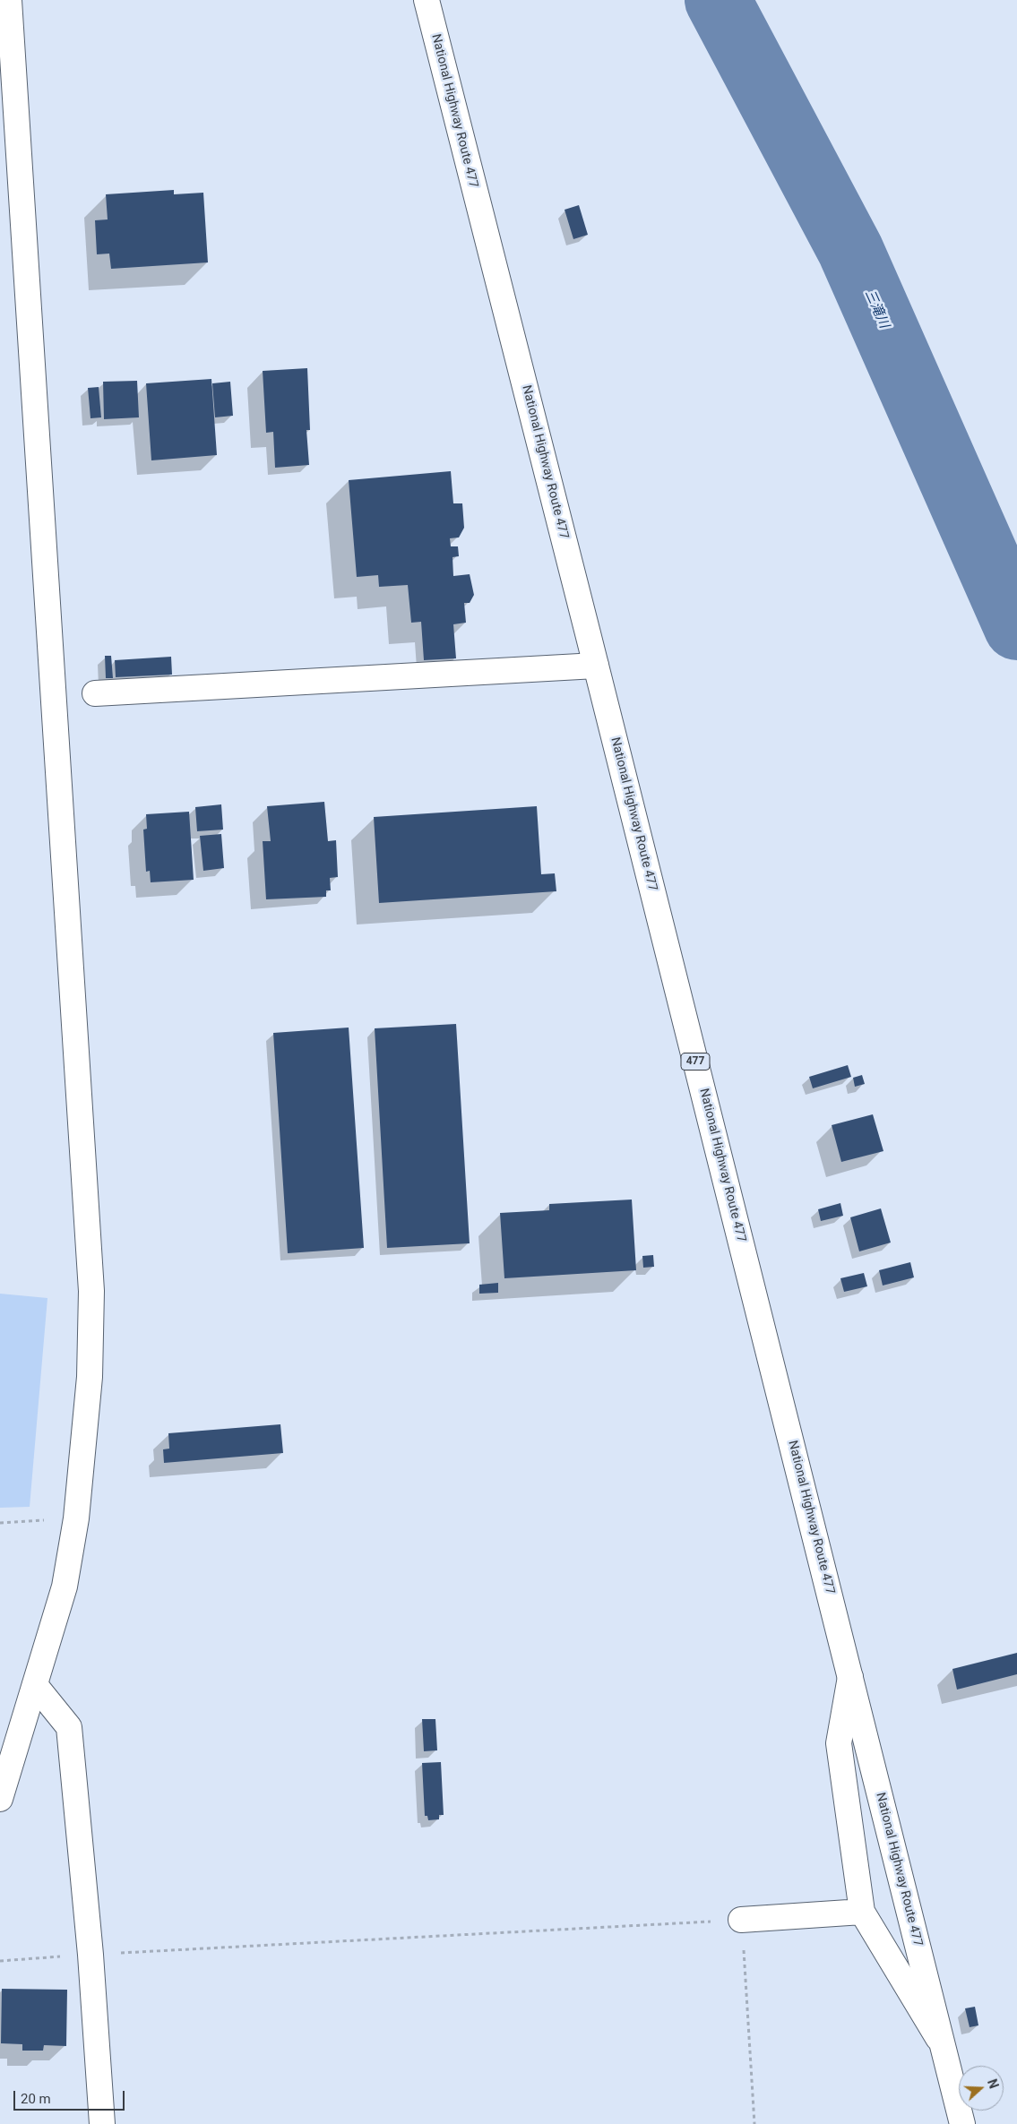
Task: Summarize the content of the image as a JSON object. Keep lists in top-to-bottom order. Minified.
{"streets":{"main road":["National Highway Route 477","477"]},"water":["三滝川"],"scale_bar":"20 m","north":"right"}
